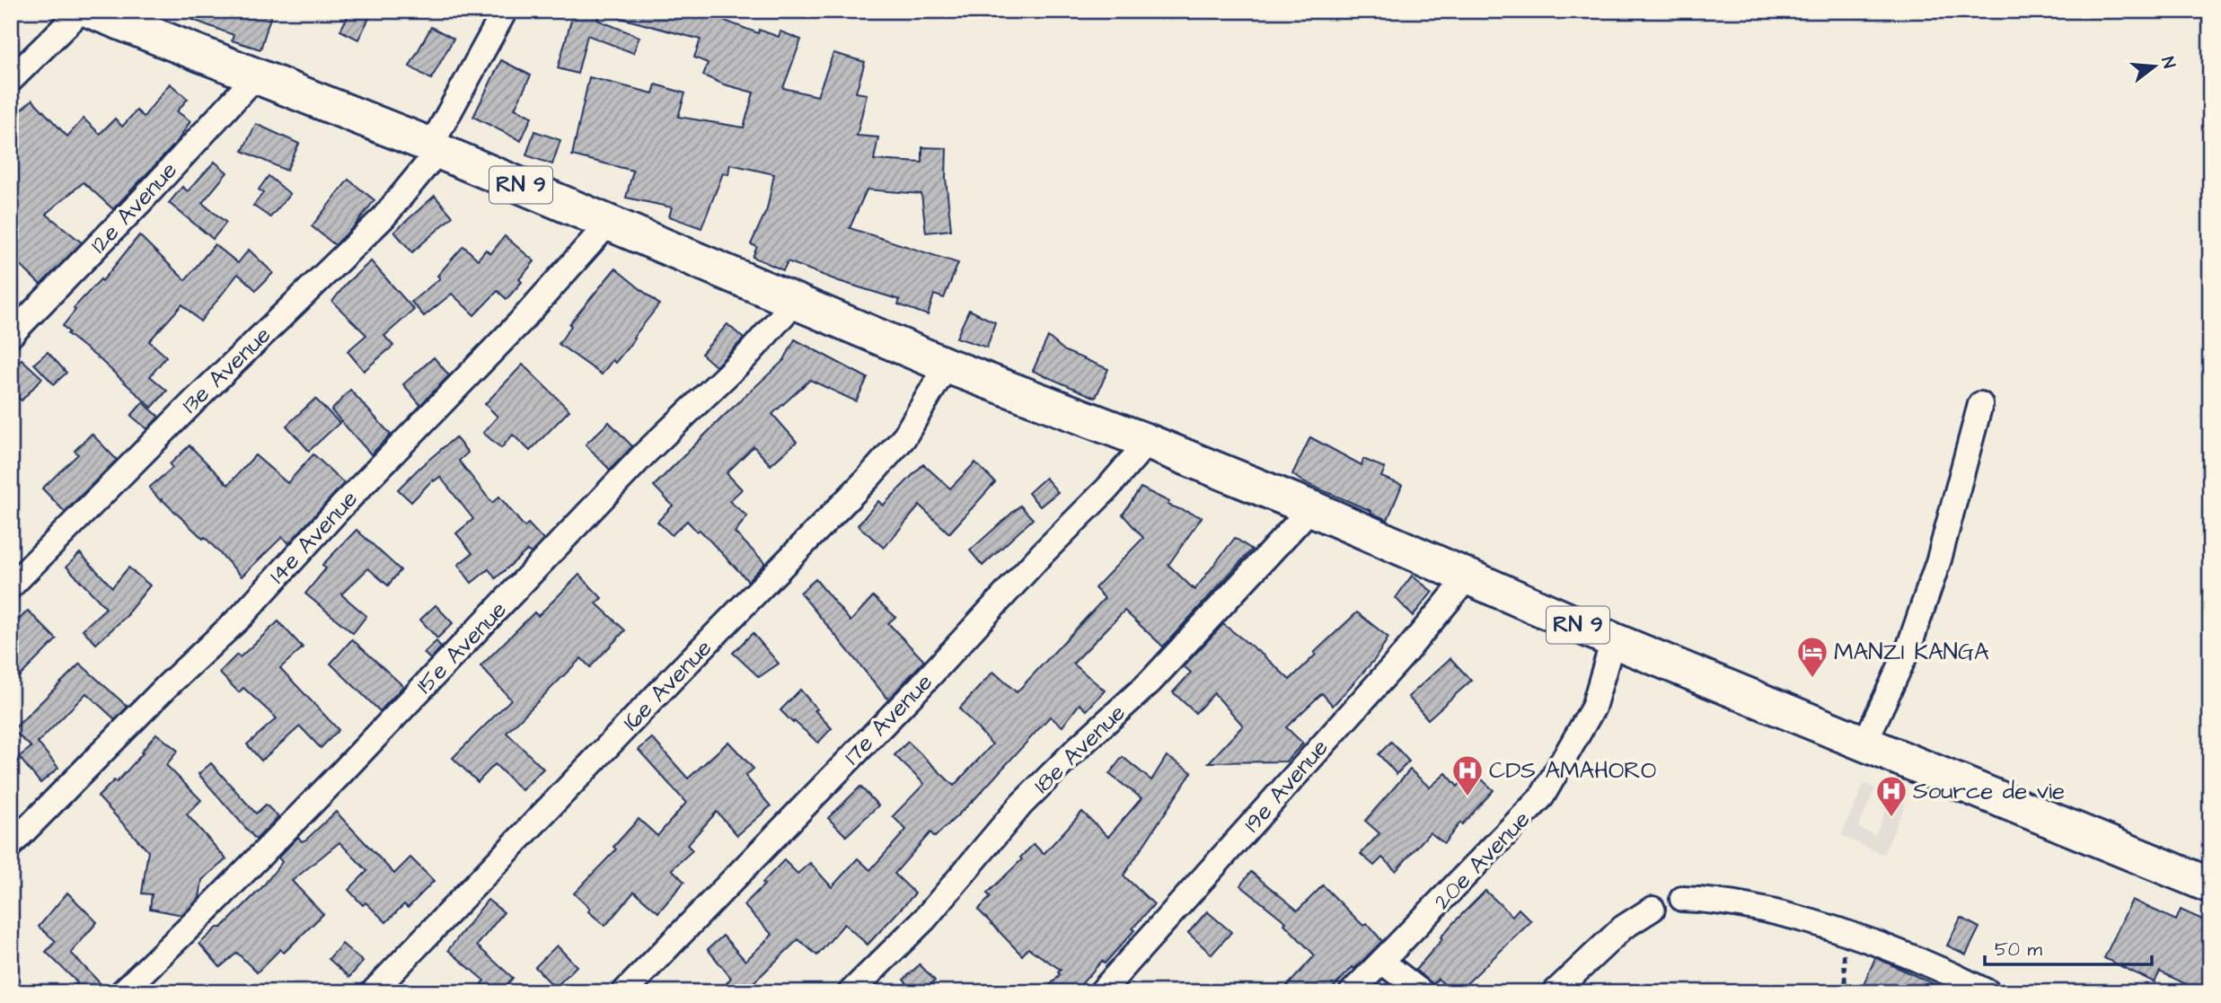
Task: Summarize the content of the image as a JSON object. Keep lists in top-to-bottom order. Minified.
{"streets":{"main road":["RN 9"],"street":["12e Avenue","13e Avenue","14e Avenue","15e Avenue","16e Avenue","17e Avenue","18e Avenue","19e Avenue","20e Avenue"]},"crossings":[["RN 9","12e Avenue"],["RN 9","13e Avenue"],["RN 9","14e Avenue"],["RN 9","15e Avenue"],["RN 9","16e Avenue"],["RN 9","17e Avenue"],["RN 9","18e Avenue"],["RN 9","19e Avenue"],["RN 9","20e Avenue"]],"places":{"hotel":["MANZI KANGA"],"hospital":["CDS AMAHORO","Source de vie"]},"scale_bar":"50 m","north":"right"}
